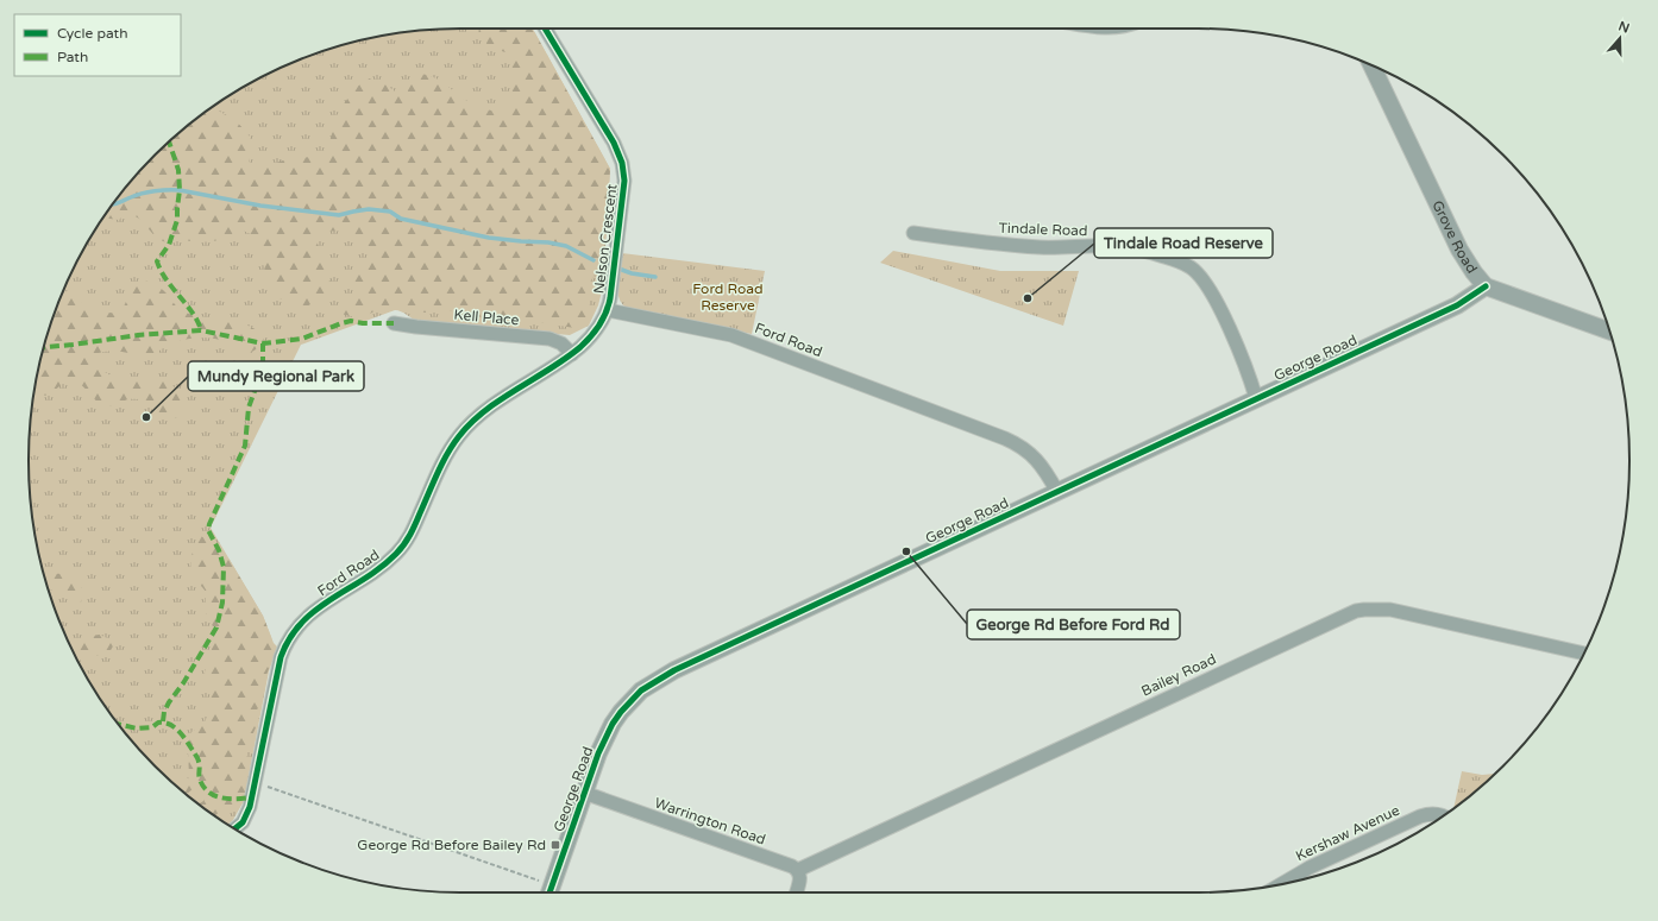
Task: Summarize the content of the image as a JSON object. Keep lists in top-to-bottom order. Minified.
{"streets":{"street":["Tindale Road","Grove Road","Nelson Crescent","Kell Place","Ford Road","George Road","Bailey Road","Warrington Road","Kershaw Avenue"]},"crossings":[["Tindale Road","George Road"],["Grove Road","George Road"],["Nelson Crescent","Ford Road"],["Kell Place","Ford Road"],["Ford Road","George Road"],["George Road","Warrington Road"],["Bailey Road","Warrington Road"]],"parks":["Ford Road Reserve"],"places":{"other":["Tindale Road Reserve","Mundy Regional Park","George Rd Before Ford Rd"],"transit":["George Rd Before Bailey Rd"]},"legend":["Cycle path","Path"],"north":"top"}
